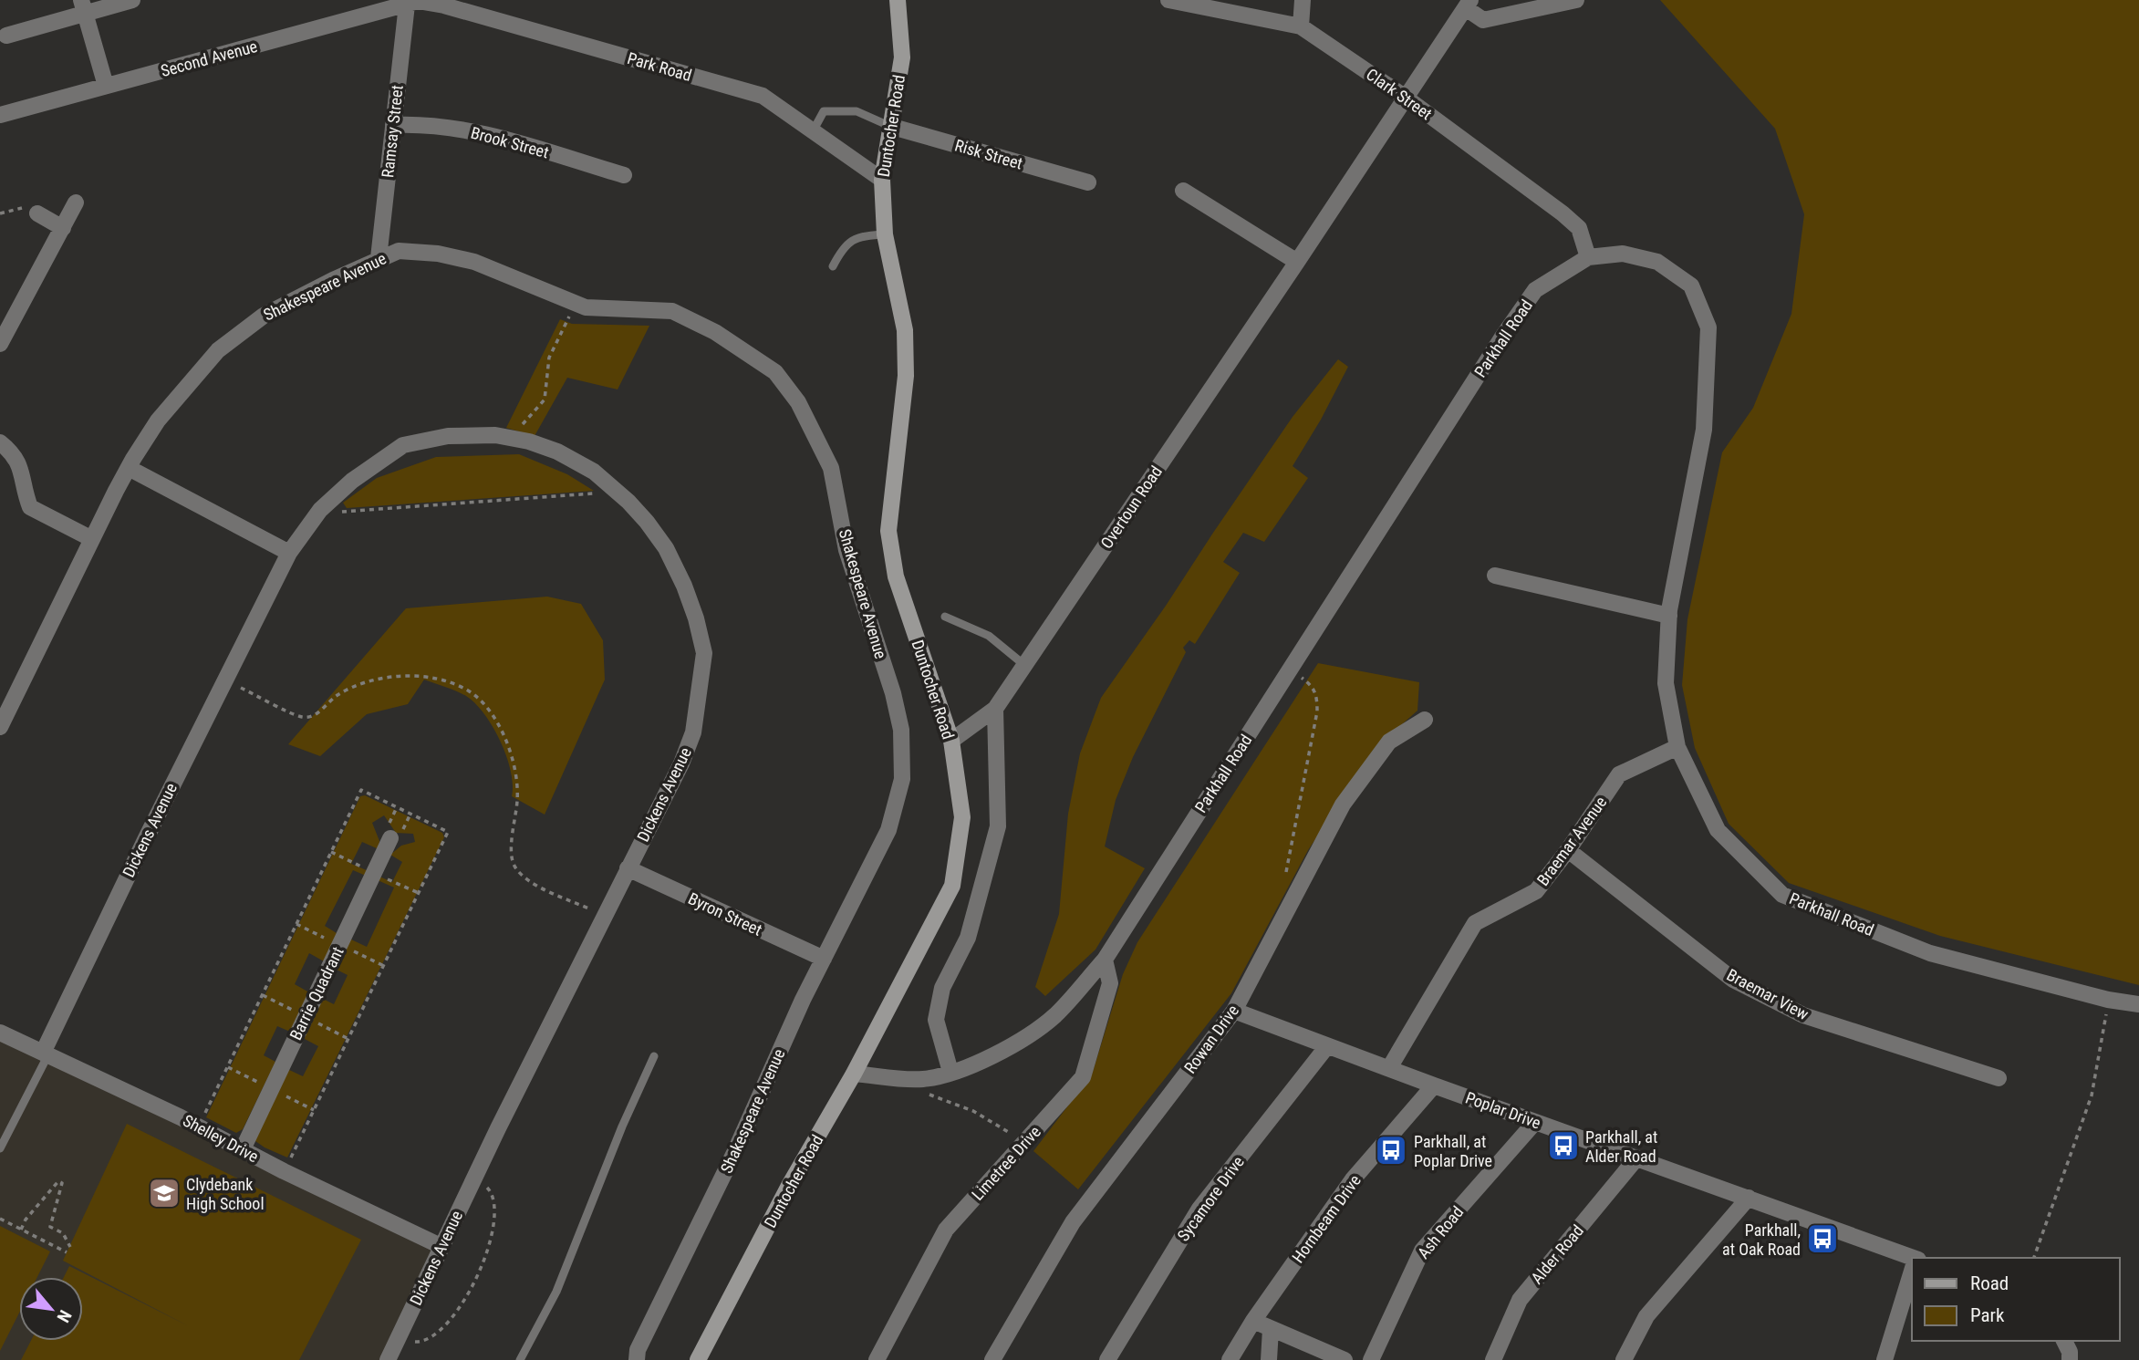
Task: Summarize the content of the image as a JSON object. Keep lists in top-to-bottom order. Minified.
{"streets":{"main road":["Duntocher Road"],"street":["Second Avenue","Park Road","Clark Street","Ramsay Street","Brook Street","Risk Street","Shakespeare Avenue","Parkhall Road","Overtoun Road","Dickens Avenue","Braemar Avenue","Byron Street","Barrie Quadrant","Braemar View","Rowan Drive","Poplar Drive","Shelley Drive","Limetree Drive","Sycamore Drive","Hornbeam Drive","Ash Road","Alder Road"]},"crossings":[["Second Avenue","Park Road"],["Second Avenue","Ramsay Street"],["Park Road","Duntocher Road"],["Park Road","Ramsay Street"],["Clark Street","Parkhall Road"],["Clark Street","Overtoun Road"],["Duntocher Road","Risk Street"],["Duntocher Road","Parkhall Road"],["Duntocher Road","Overtoun Road"],["Ramsay Street","Brook Street"],["Ramsay Street","Shakespeare Avenue"],["Shakespeare Avenue","Byron Street"],["Parkhall Road","Braemar Avenue"],["Parkhall Road","Limetree Drive"],["Dickens Avenue","Byron Street"],["Dickens Avenue","Shelley Drive"],["Braemar Avenue","Braemar View"],["Braemar Avenue","Poplar Drive"],["Barrie Quadrant","Shelley Drive"],["Rowan Drive","Poplar Drive"],["Poplar Drive","Sycamore Drive"],["Poplar Drive","Hornbeam Drive"],["Poplar Drive","Ash Road"],["Poplar Drive","Alder Road"]],"places":{"bus stop":["Parkhall, at Alder Road","Parkhall, at Poplar Drive","Parkhall, at Oak Road"],"school or university":["Clydebank High School"]},"legend":["Road","Park"],"north":"bottom right"}
